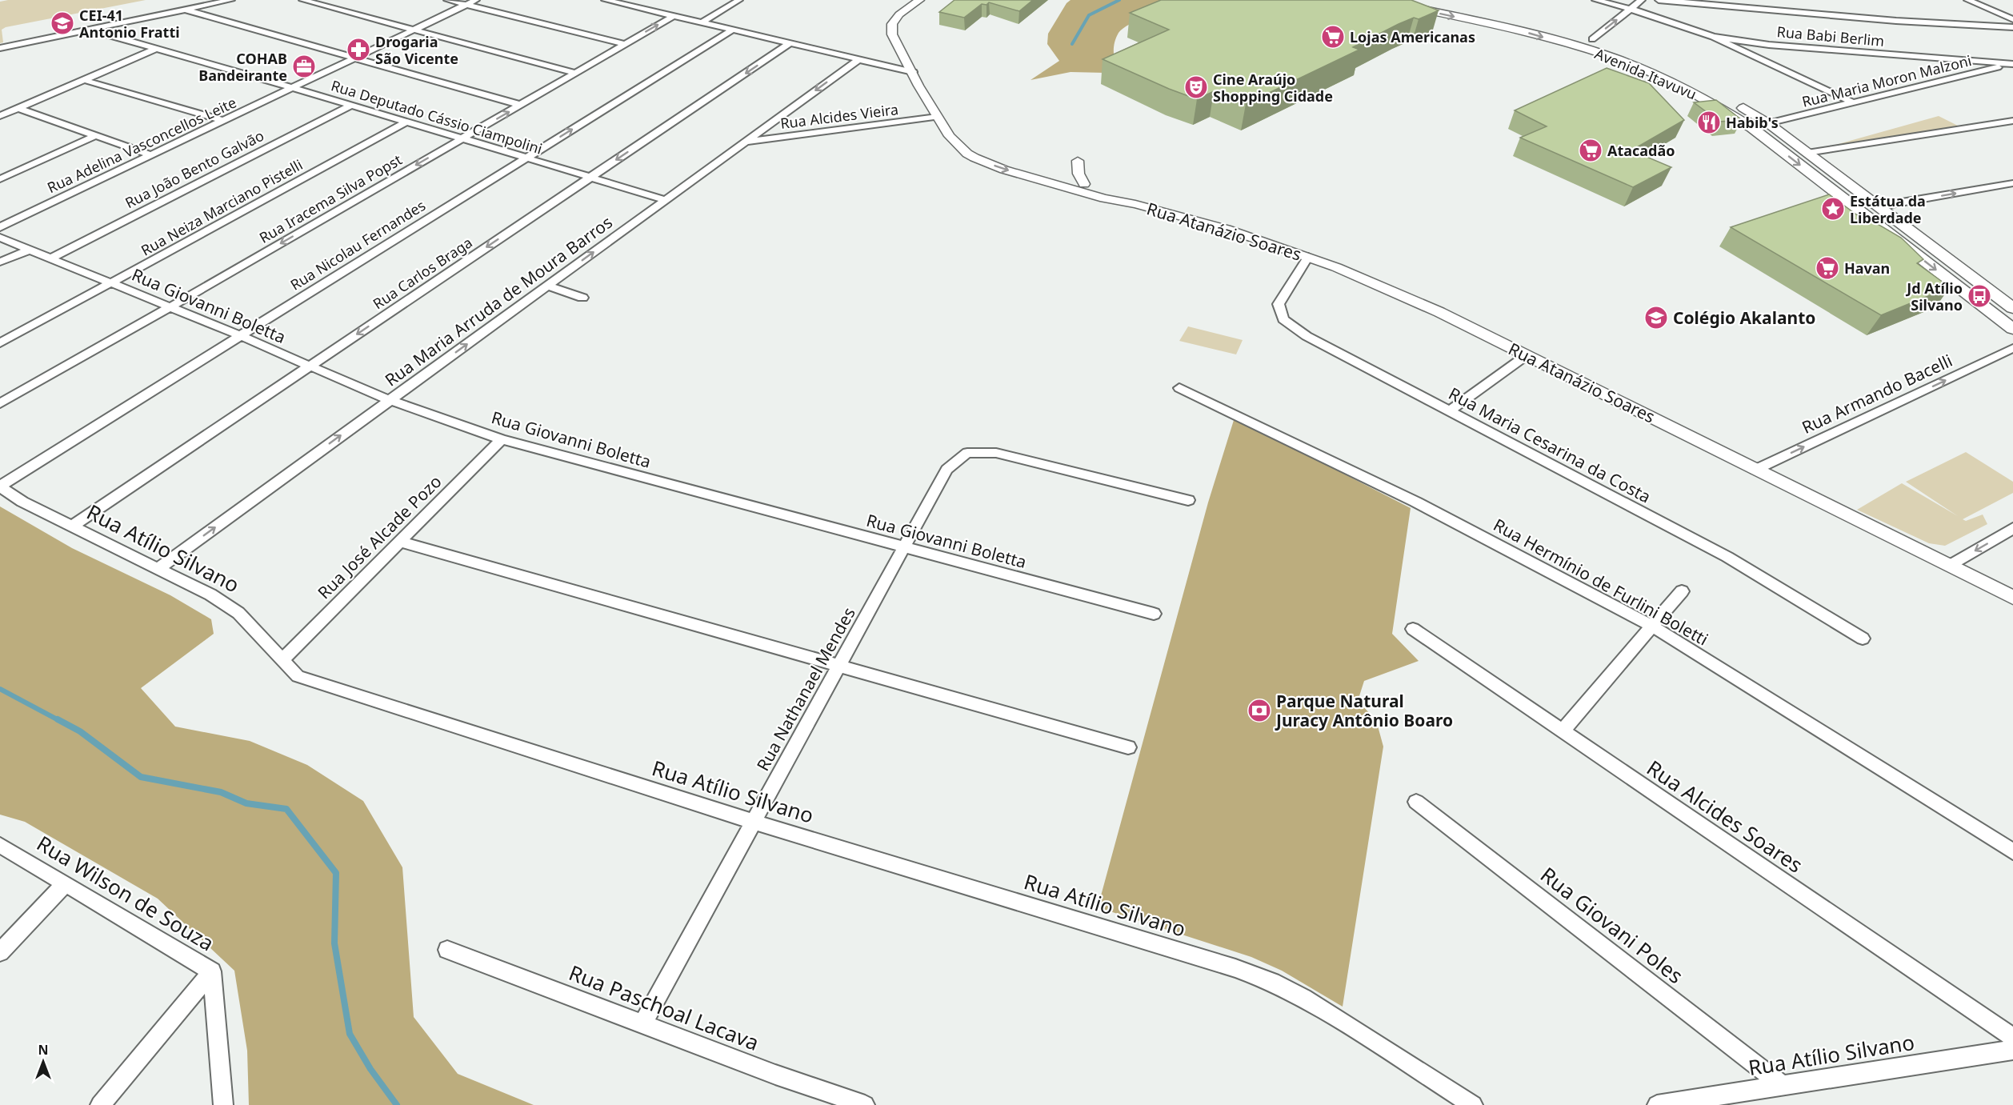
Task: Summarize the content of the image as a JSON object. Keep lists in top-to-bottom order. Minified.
{"streets":{"main road":["Avenida Itavuvu"],"street":["Rua Babi Berlim","Rua Maria Moron Malzoni","Rua Alcides Vieira","Rua Deputado Cássio Ciampolini","Rua Adelina Vasconcellos Leite","Rua João Bento Galvão","Rua Iracema Silva Popst","Rua Neiza Marciano Pistelli","Rua Atanázio Soares","Rua Nicolau Fernandes","Rua Carlos Braga","Rua Maria Arruda de Moura Barros","Rua Giovanni Boletta","Rua Armando Bacelli","Rua Maria Cesarina da Costa","Rua José Alcade Pozo","Rua Atílio Silvano","Rua Hermínio de Furlini Boletti","Rua Nathanael Mendes","Rua Alcides Soares","Rua Wilson de Souza","Rua Giovani Poles","Rua Paschoal Lacava"]},"crossings":[["Rua Babi Berlim","Rua Maria Moron Malzoni"],["Avenida Itavuvu","Rua Maria Moron Malzoni"],["Rua Alcides Vieira","Rua Atanázio Soares"],["Rua Alcides Vieira","Rua Maria Arruda de Moura Barros"],["Rua Deputado Cássio Ciampolini","Rua Adelina Vasconcellos Leite"],["Rua Deputado Cássio Ciampolini","Rua João Bento Galvão"],["Rua Deputado Cássio Ciampolini","Rua Iracema Silva Popst"],["Rua Deputado Cássio Ciampolini","Rua Neiza Marciano Pistelli"],["Rua Deputado Cássio Ciampolini","Rua Nicolau Fernandes"],["Rua Deputado Cássio Ciampolini","Rua Carlos Braga"],["Rua Deputado Cássio Ciampolini","Rua Maria Arruda de Moura Barros"],["Rua João Bento Galvão","Rua Giovanni Boletta"],["Rua Iracema Silva Popst","Rua Giovanni Boletta"],["Rua Neiza Marciano Pistelli","Rua Giovanni Boletta"],["Rua Atanázio Soares","Rua Armando Bacelli"],["Rua Atanázio Soares","Rua Maria Cesarina da Costa"],["Rua Nicolau Fernandes","Rua Giovanni Boletta"],["Rua Nicolau Fernandes","Rua Atílio Silvano"],["Rua Carlos Braga","Rua Giovanni Boletta"],["Rua Carlos Braga","Rua Atílio Silvano"],["Rua Maria Arruda de Moura Barros","Rua Giovanni Boletta"],["Rua Maria Arruda de Moura Barros","Rua Atílio Silvano"],["Rua Giovanni Boletta","Rua José Alcade Pozo"],["Rua Giovanni Boletta","Rua Nathanael Mendes"],["Rua José Alcade Pozo","Rua Atílio Silvano"],["Rua Atílio Silvano","Rua Nathanael Mendes"],["Rua Atílio Silvano","Rua Giovani Poles"],["Rua Nathanael Mendes","Rua Paschoal Lacava"]],"one_way":["Rua Carlos Braga","Rua Armando Bacelli"],"places":{"school or university":["CEI-41 Antonio Fratti","Colégio Akalanto"],"supermarket":["Lojas Americanas","Atacadão","Havan"],"pharmacy":["Drogaria São Vicente"],"office":["COHAB Bandeirante"],"theatre":["Cine Araújo Shopping Cidade"],"restaurant":["Habib's"],"place":["Estátua da Liberdade"],"bus stop":["Jd Atílio Silvano"],"bank":["Parque Natural Juracy Antônio Boaro"]},"north":"top"}
